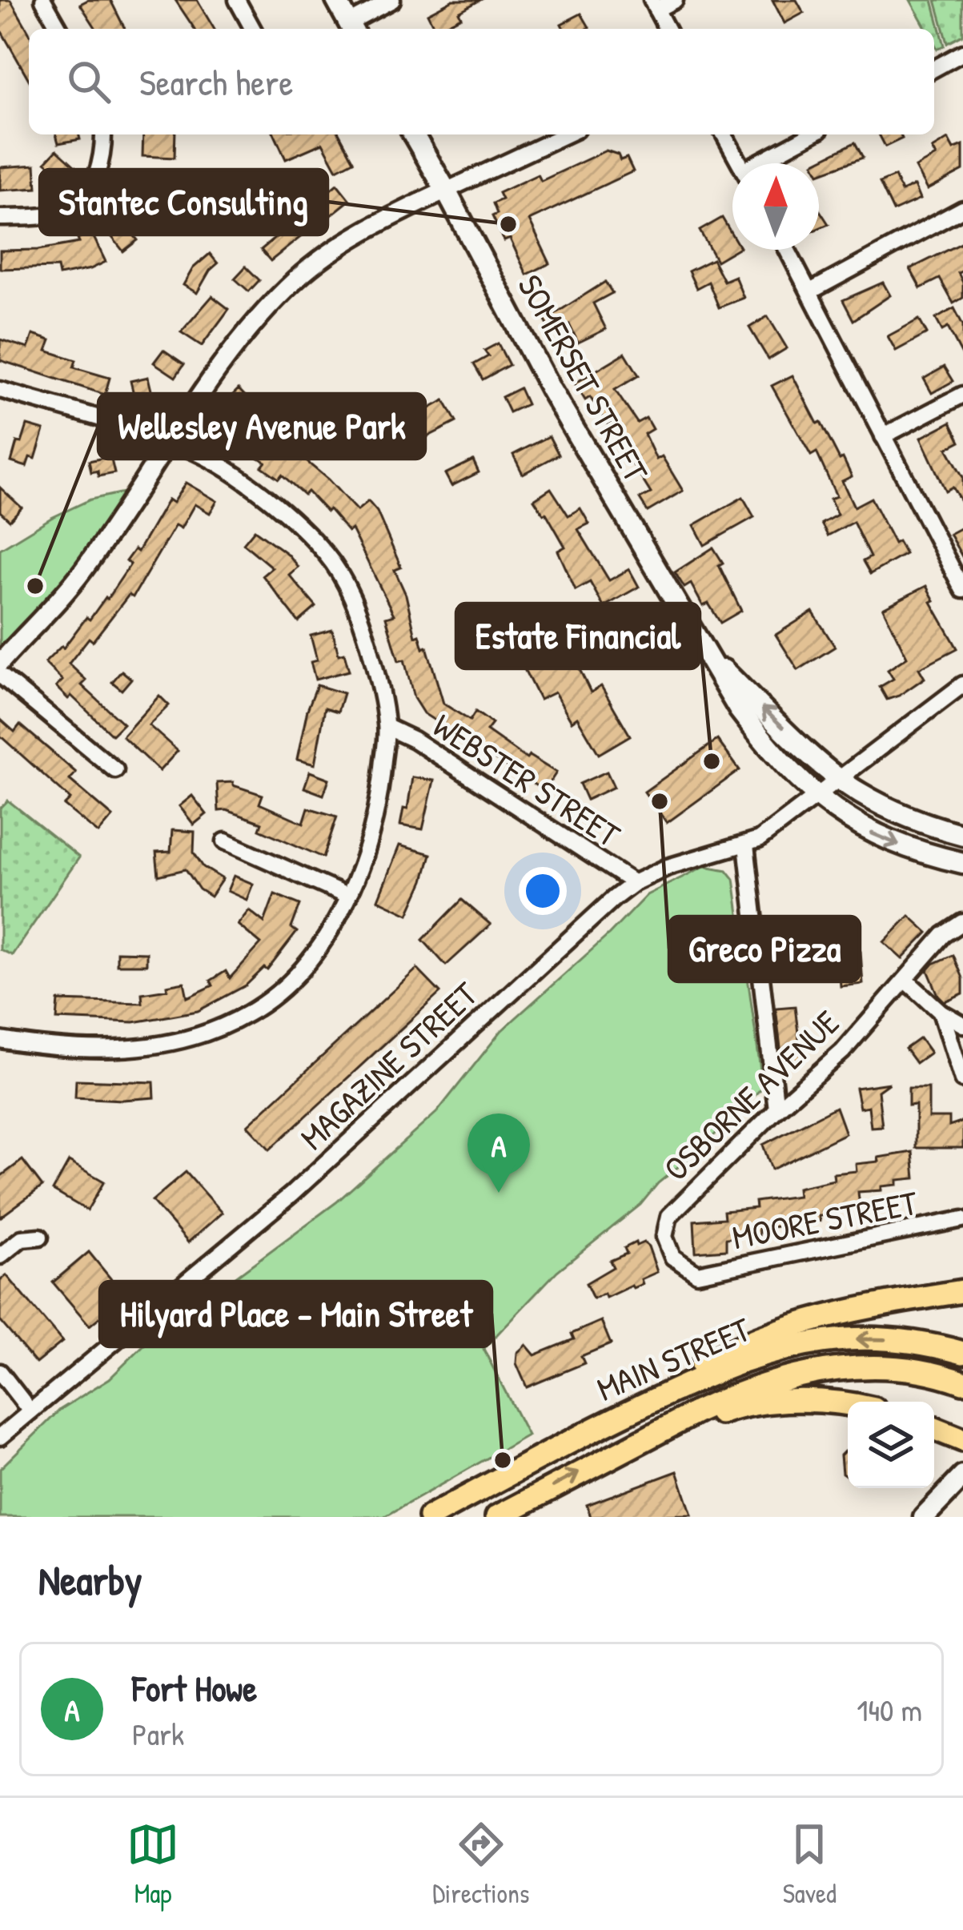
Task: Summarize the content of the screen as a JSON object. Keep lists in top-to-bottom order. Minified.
{"streets":{"main road":["SOMERSET STREET","MAIN STREET"],"street":["WEBSTER STREET","MAGAZINE STREET","OSBORNE AVENUE","MOORE STREET"]},"crossings":[["SOMERSET STREET","MAGAZINE STREET"],["WEBSTER STREET","MAGAZINE STREET"],["OSBORNE AVENUE","MOORE STREET"]],"places":["Stantec Consulting","Wellesley Avenue Park","Estate Financial","Greco Pizza","Hilyard Place - Main Street"],"north":"top","page":{"search":"Search here","pins":"A","heading":"Nearby","list":[{"mark":"A","name":"Fort Howe","note":"Park","value":"140 m"}],"nav":["Map","Directions","Saved"]}}
